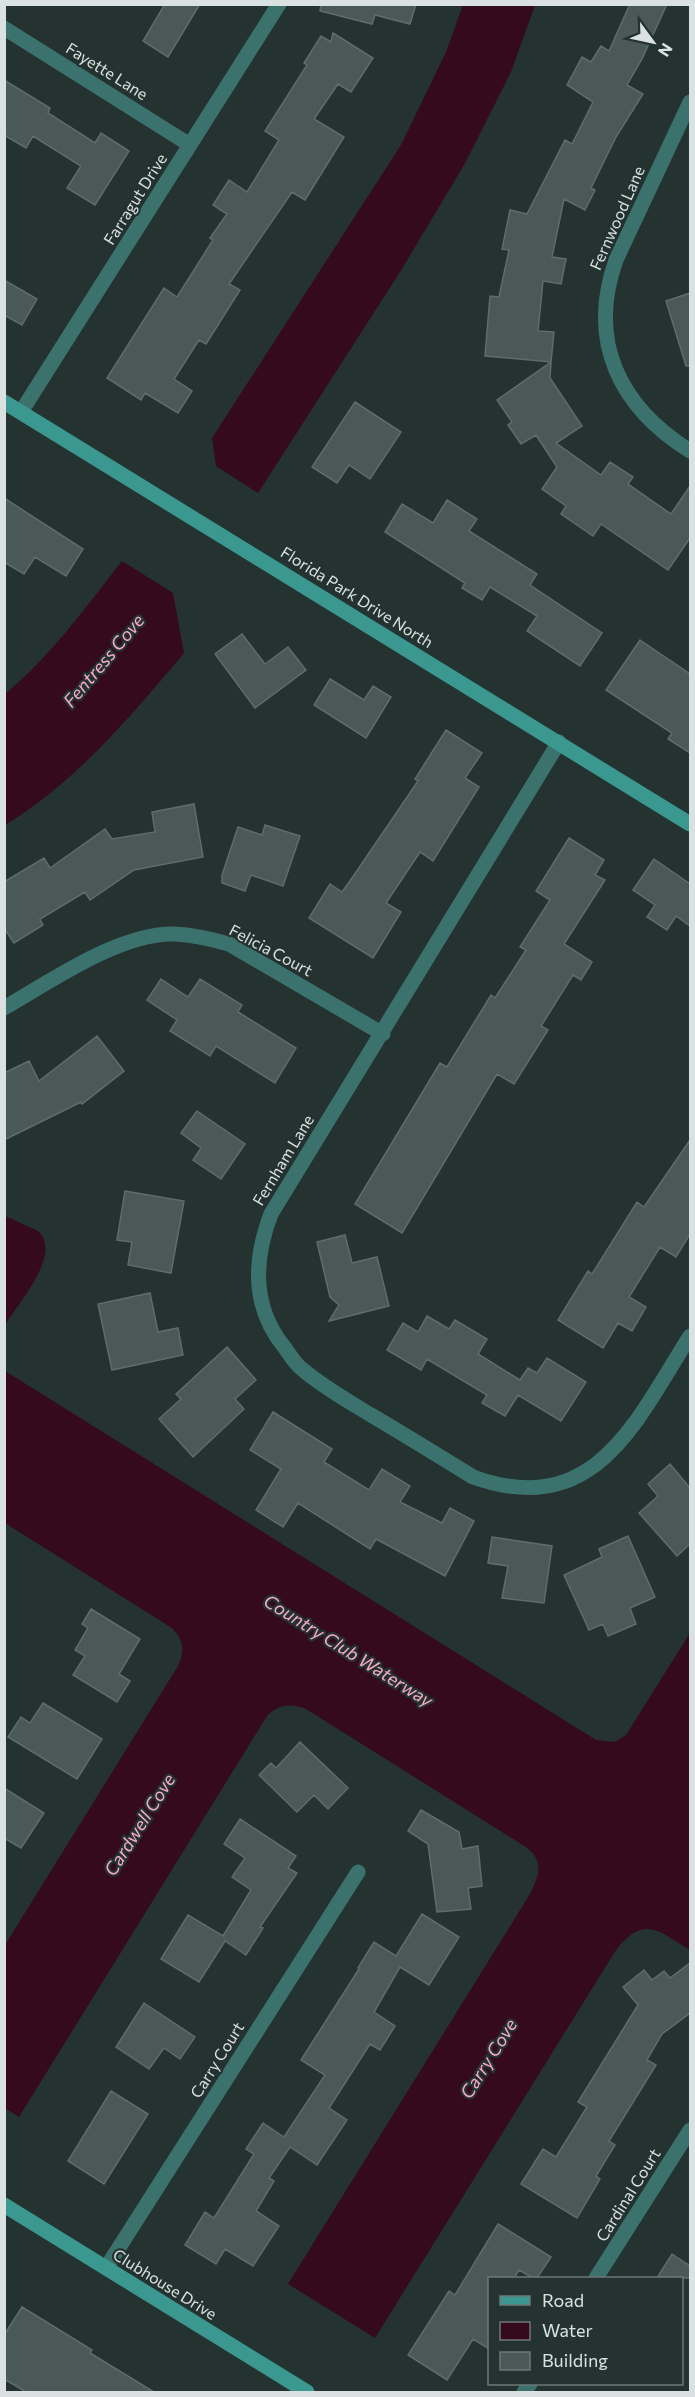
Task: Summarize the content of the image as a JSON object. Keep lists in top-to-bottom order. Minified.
{"streets":{"street":["Fayette Lane","Farragut Drive","Fernwood Lane","Florida Park Drive North","Felicia Court","Fernham Lane","Carry Court","Cardinal Court","Clubhouse Drive"]},"crossings":[["Fayette Lane","Farragut Drive"],["Farragut Drive","Florida Park Drive North"],["Florida Park Drive North","Fernham Lane"],["Felicia Court","Fernham Lane"],["Carry Court","Clubhouse Drive"]],"water":["Fentress Cove","Country Club Waterway","Cardwell Cove","Carry Cove"],"legend":["Road","Water","Building"],"north":"bottom right"}
